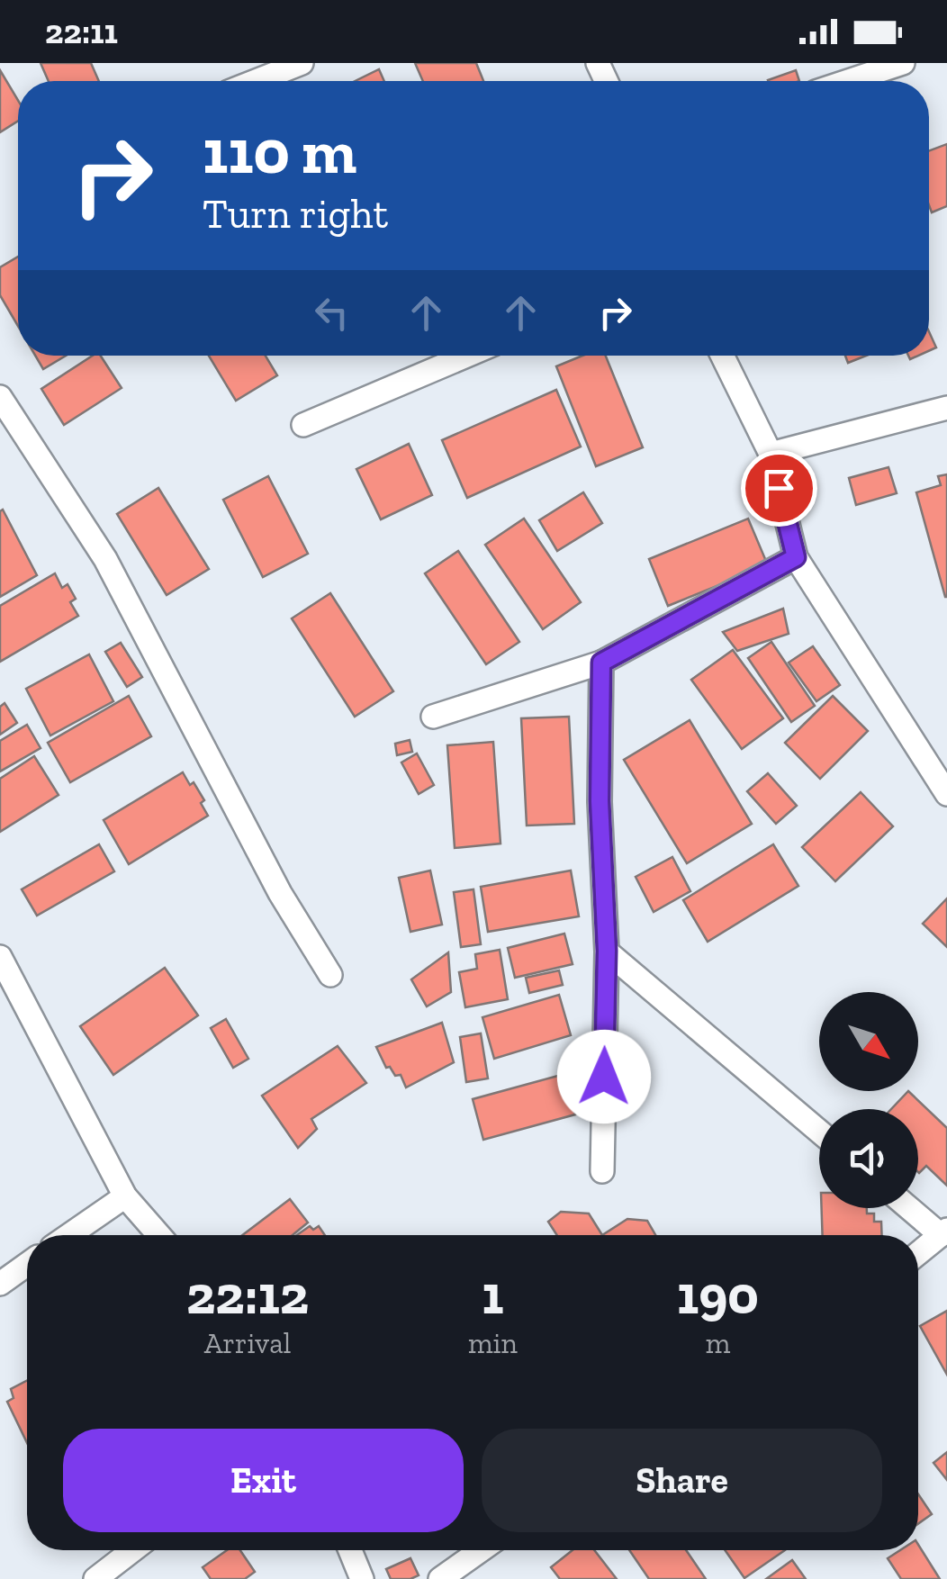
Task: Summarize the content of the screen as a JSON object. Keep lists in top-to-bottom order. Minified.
{"north":"bottom right","page":{"status":"22:11","turn":["110 m","Turn right"],"eta":["22:12","Arrival","1","min","190","m"],"buttons":["Exit","Share"]}}
